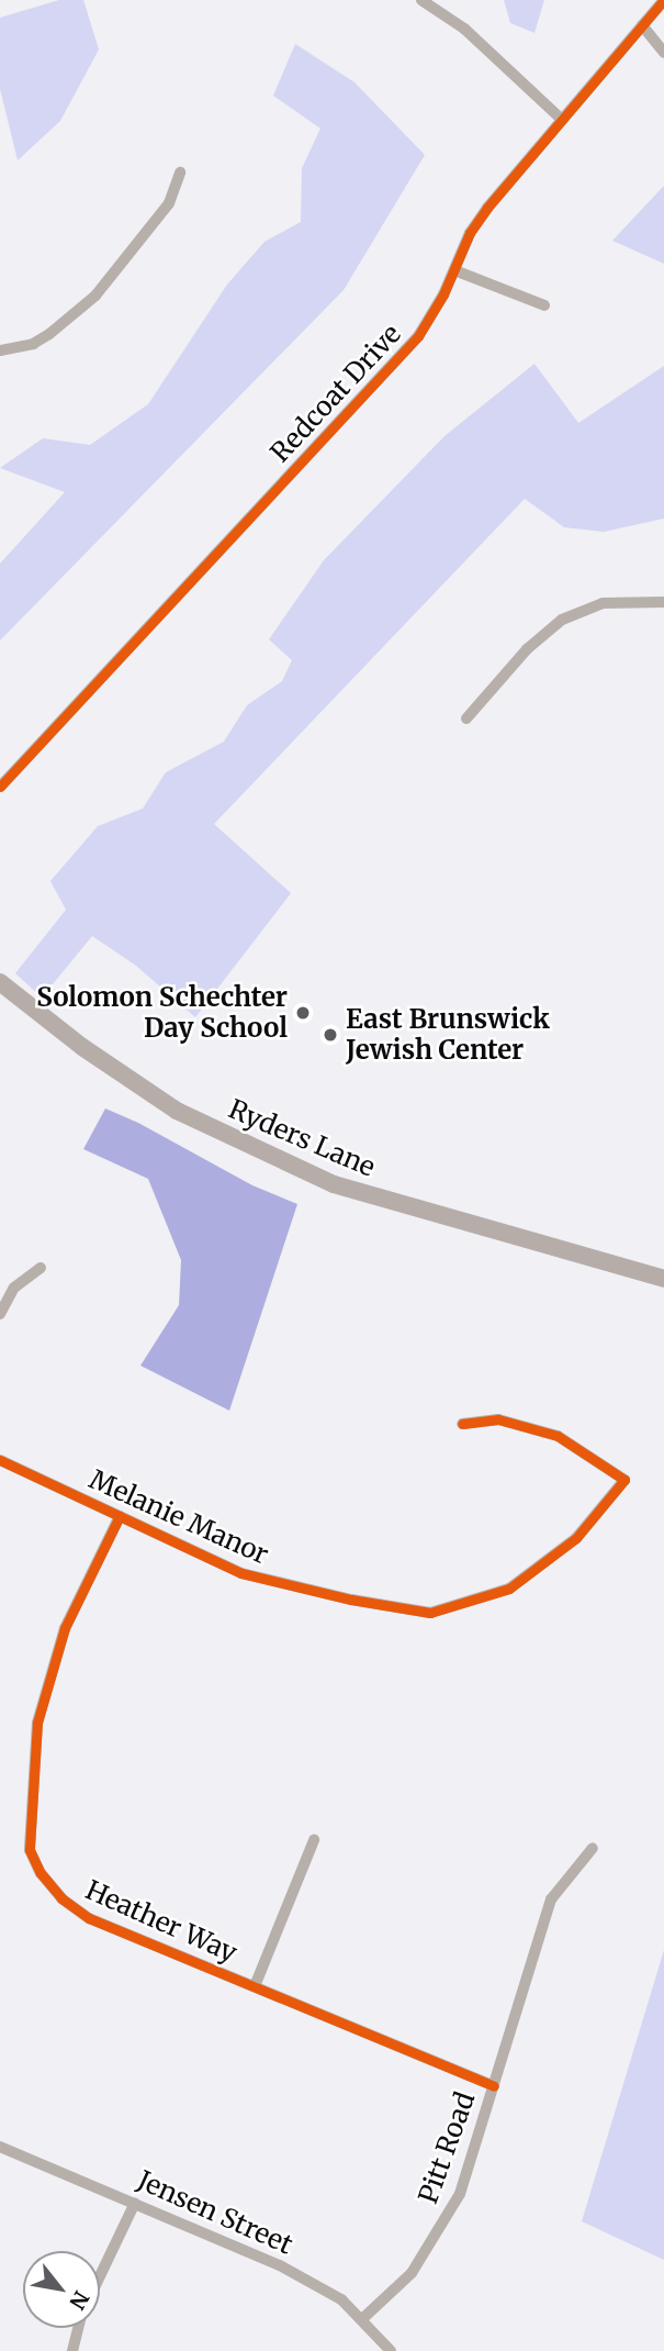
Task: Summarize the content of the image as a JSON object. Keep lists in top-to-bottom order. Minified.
{"streets":{"main road":["Ryders Lane"],"street":["Redcoat Drive","Melanie Manor","Heather Way","Pitt Road","Jensen Street"]},"crossings":[["Melanie Manor","Heather Way"],["Heather Way","Pitt Road"],["Pitt Road","Jensen Street"]],"places":["Solomon Schechter Day School","East Brunswick Jewish Center"],"north":"bottom right"}
